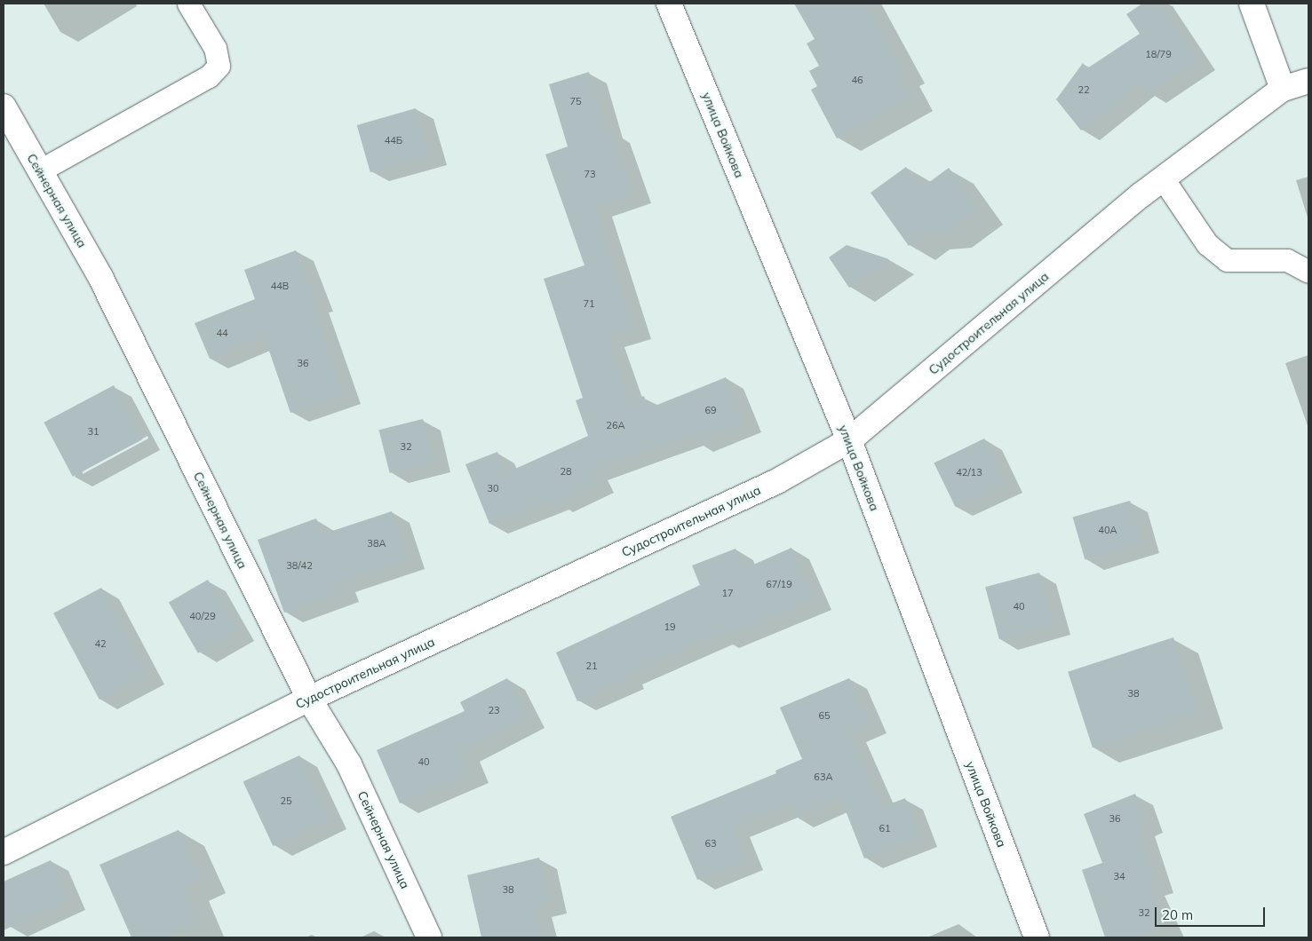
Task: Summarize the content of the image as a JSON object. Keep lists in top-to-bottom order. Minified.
{"streets":{"street":["улица Войкова","Сейнерная улица","Судостроительная улица"]},"crossings":[["улица Войкова","Судостроительная улица"],["Сейнерная улица","Судостроительная улица"]],"house_numbers":["18/79","46","22","75","44Б","73","44В","71","44","36","69","26А","31","32","28","42/13","30","40А","38А","38/42","67/19","17","40","40/29","19","42","21","38","23","65","40","63А","25","36","61","63","34","38","32"],"scale_bar":"20 m"}
